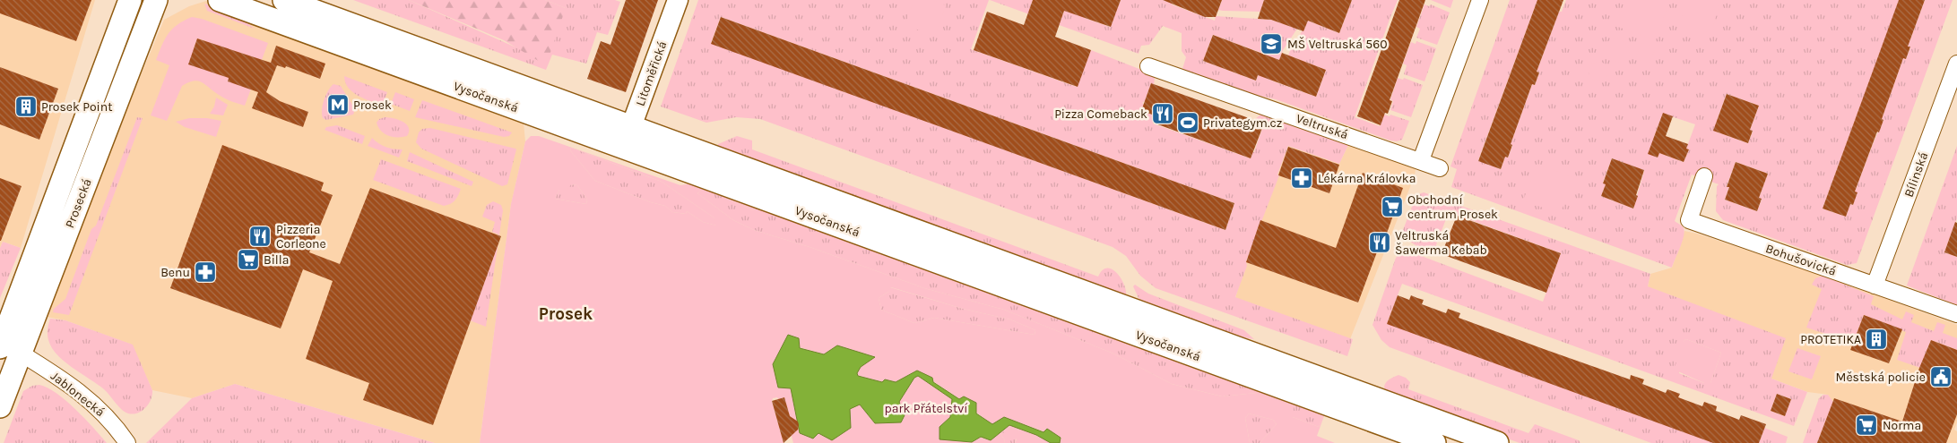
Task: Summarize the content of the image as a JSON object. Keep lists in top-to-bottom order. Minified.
{"streets":{"main road":["Vysočanská","Prosecká"],"street":["Litoměřická","Veltruská","Bílinská","Bohušovická","Jablonecká"]},"crossings":[["Litoměřická","Vysočanská"],["Bílinská","Bohušovická"],["Prosecká","Jablonecká"]],"districts":["Prosek"],"parks":["park Přátelství"],"places":{"school or university":["MŠ Veltruská 560"],"metro station":["Prosek"],"building":["Prosek Point","PROTETIKA"],"restaurant":["Pizza Comeback","Pizzeria Corleone","Veltruská Šawerma Kebab"],"sports":["Privategym.cz"],"pharmacy":["Lékárna Královka","Benu"],"supermarket":["Obchodní centrum Prosek","Billa","Norma"],"public building":["Městská policie"]}}
